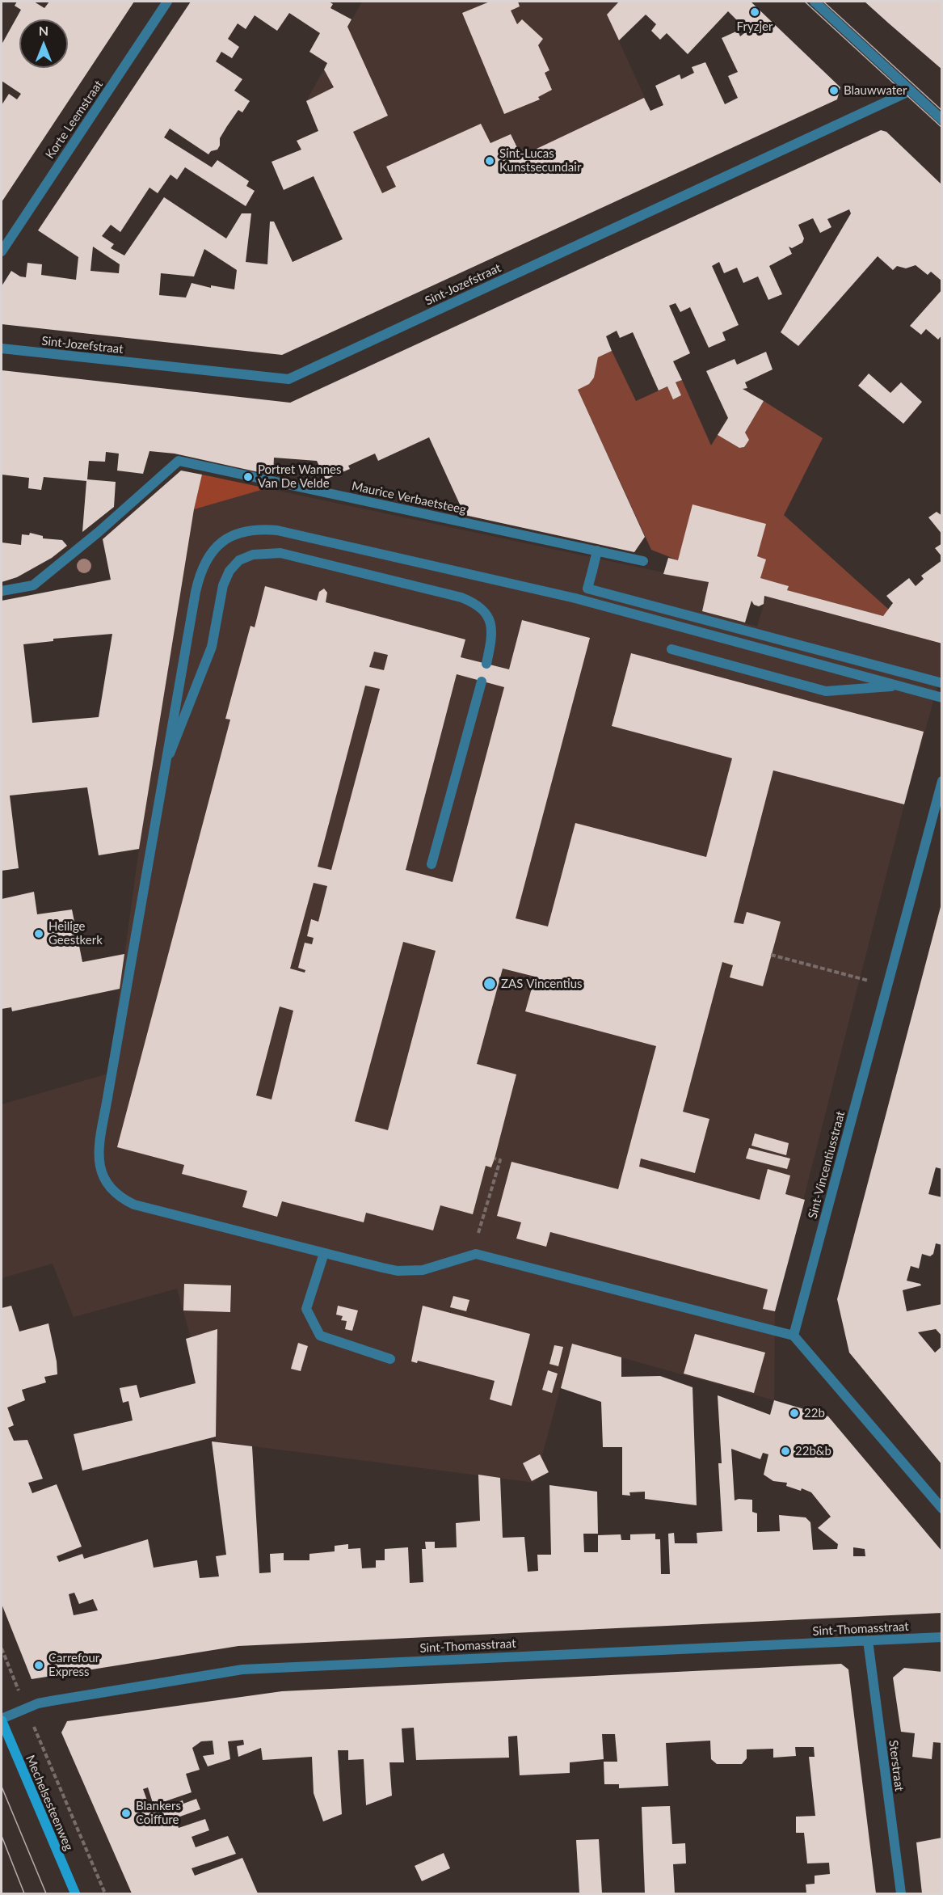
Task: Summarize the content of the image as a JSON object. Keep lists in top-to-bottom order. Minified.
{"streets":{"main road":["Mechelsesteenweg"],"street":["Korte Leemstraat","Sint-Jozefstraat","Maurice Verbaetsteeg","Sint-Vincentiusstraat","Sint-Thomasstraat","Sterstraat"]},"crossings":[["Sint-Thomasstraat","Sterstraat"],["Sint-Thomasstraat","Mechelsesteenweg"]],"places":["Fryzjer","Blauwwater","Sint-Lucas Kunstsecundair","Portret Wannes Van De Velde","Heilige Geestkerk","ZAS Vincentius","22b","22b&b","Carrefour Express","Blankers Coiffure"],"north":"top"}
